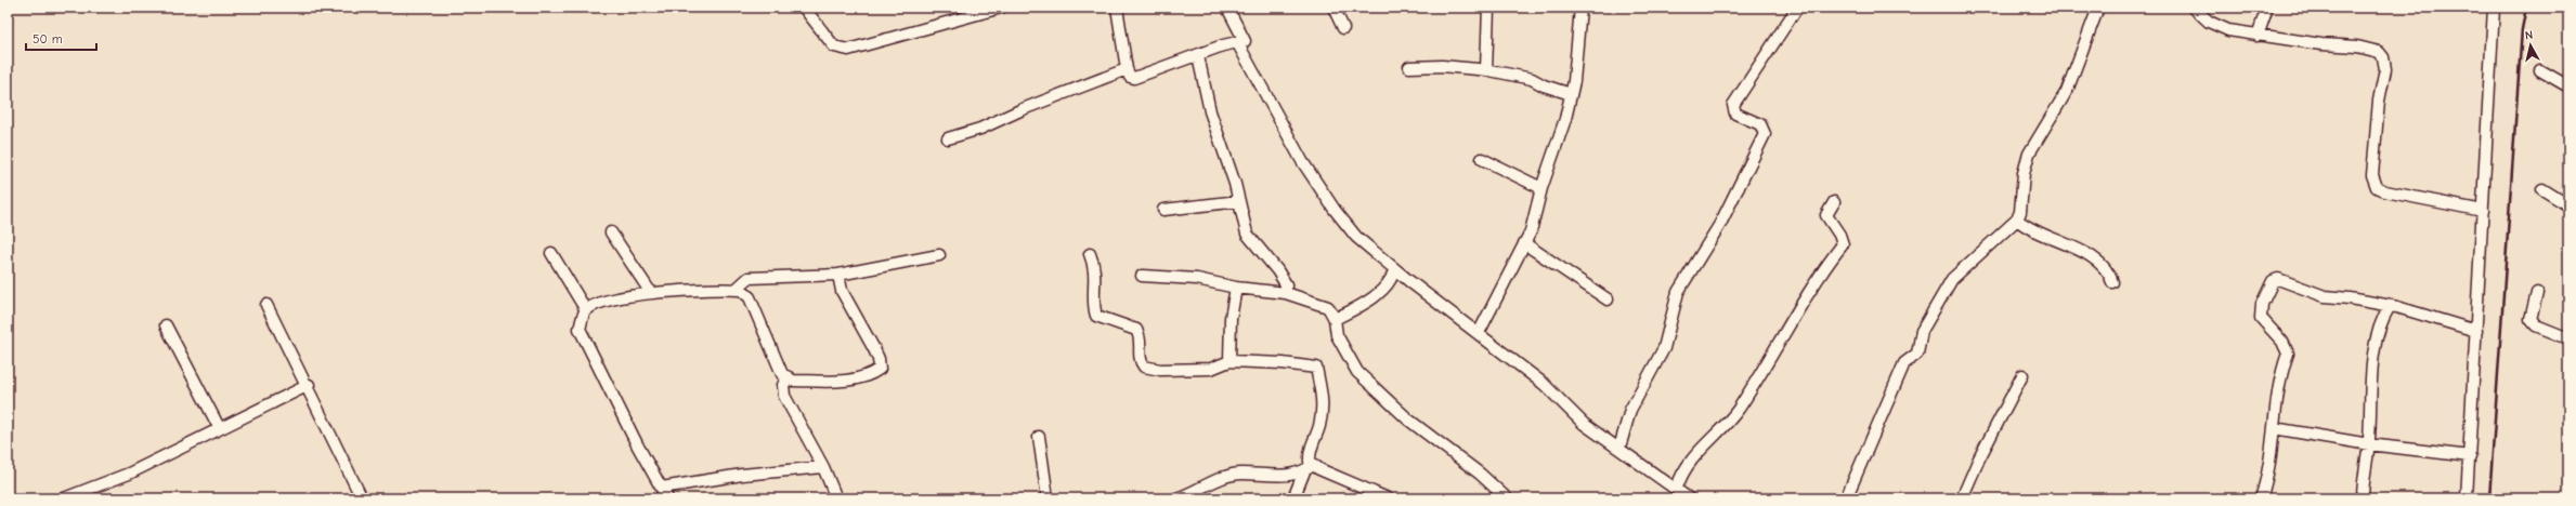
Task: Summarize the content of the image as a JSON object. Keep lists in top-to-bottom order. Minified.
{"scale_bar":"50 m","north":"top"}
